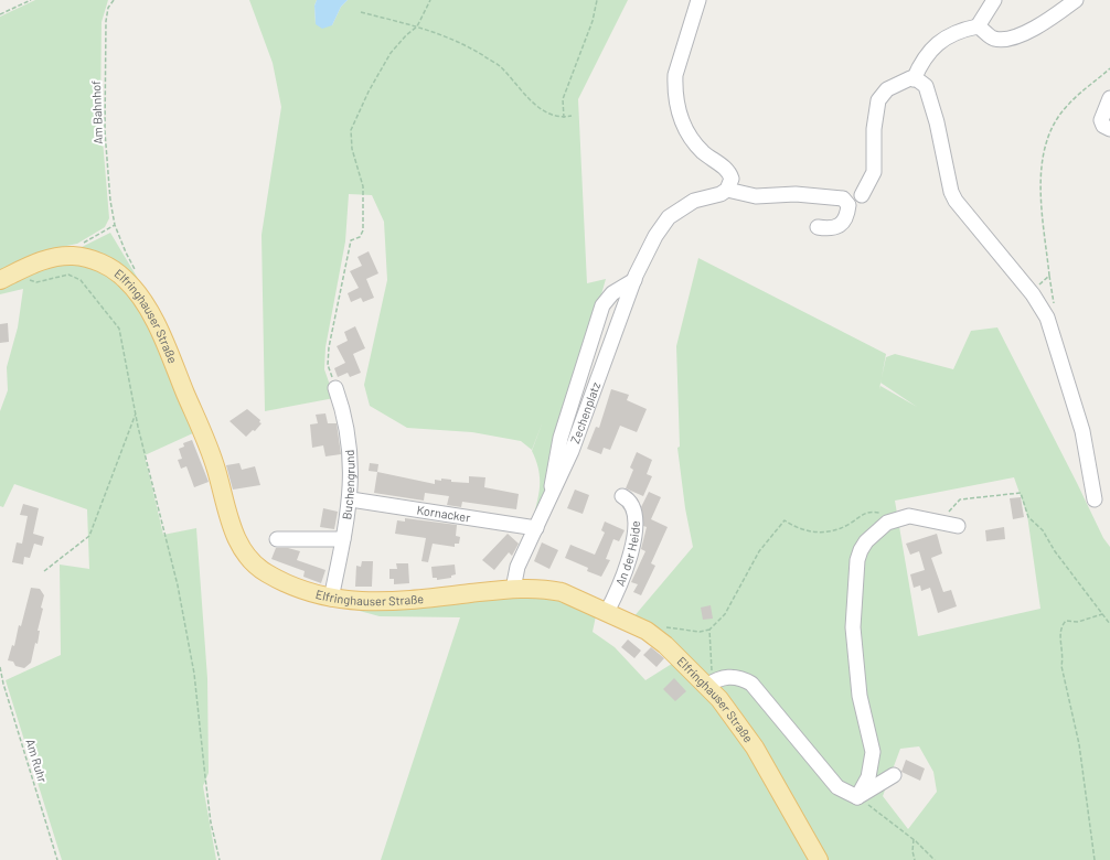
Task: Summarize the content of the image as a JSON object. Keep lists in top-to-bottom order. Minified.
{"streets":{"main road":["Elfringhauser Straße"],"street":["Zechenplatz","Buchengrund","Kornacker","An der Heide"],"path":["Am Bahnhof","Am Ruhr"]},"crossings":[["Elfringhauser Straße","Zechenplatz"],["Elfringhauser Straße","Buchengrund"],["Elfringhauser Straße","An der Heide"],["Zechenplatz","Kornacker"],["Buchengrund","Kornacker"]]}
